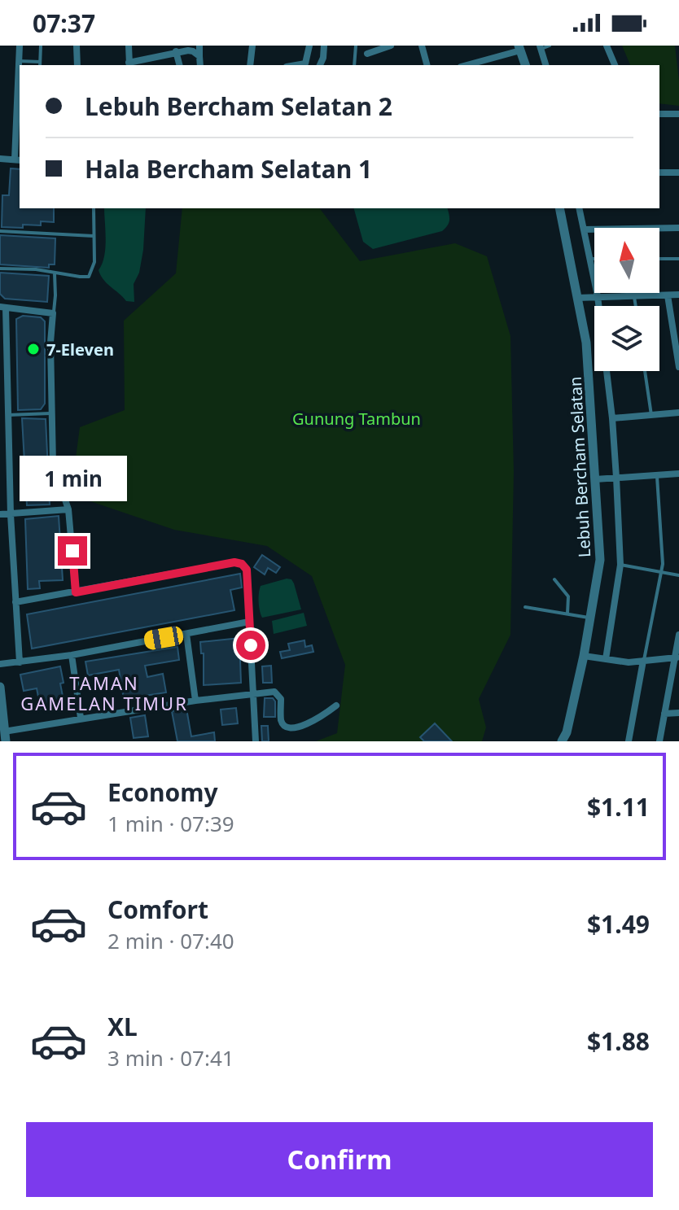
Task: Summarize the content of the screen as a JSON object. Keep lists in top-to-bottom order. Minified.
{"streets":{"street":["Lebuh Bercham Selatan"]},"districts":["TAMAN GAMELAN TIMUR"],"parks":["Gunung Tambun"],"places":["7-Eleven"],"north":"top","page":{"status":"07:37","banner":["Lebuh Bercham Selatan 2","Hala Bercham Selatan 1"],"bubble":"1 min","list":[{"name":"Economy","note":"1 min · 07:39","value":"$1.11"},{"name":"Comfort","note":"2 min · 07:40","value":"$1.49"},{"name":"XL","note":"3 min · 07:41","value":"$1.88"}],"buttons":"Confirm"}}
